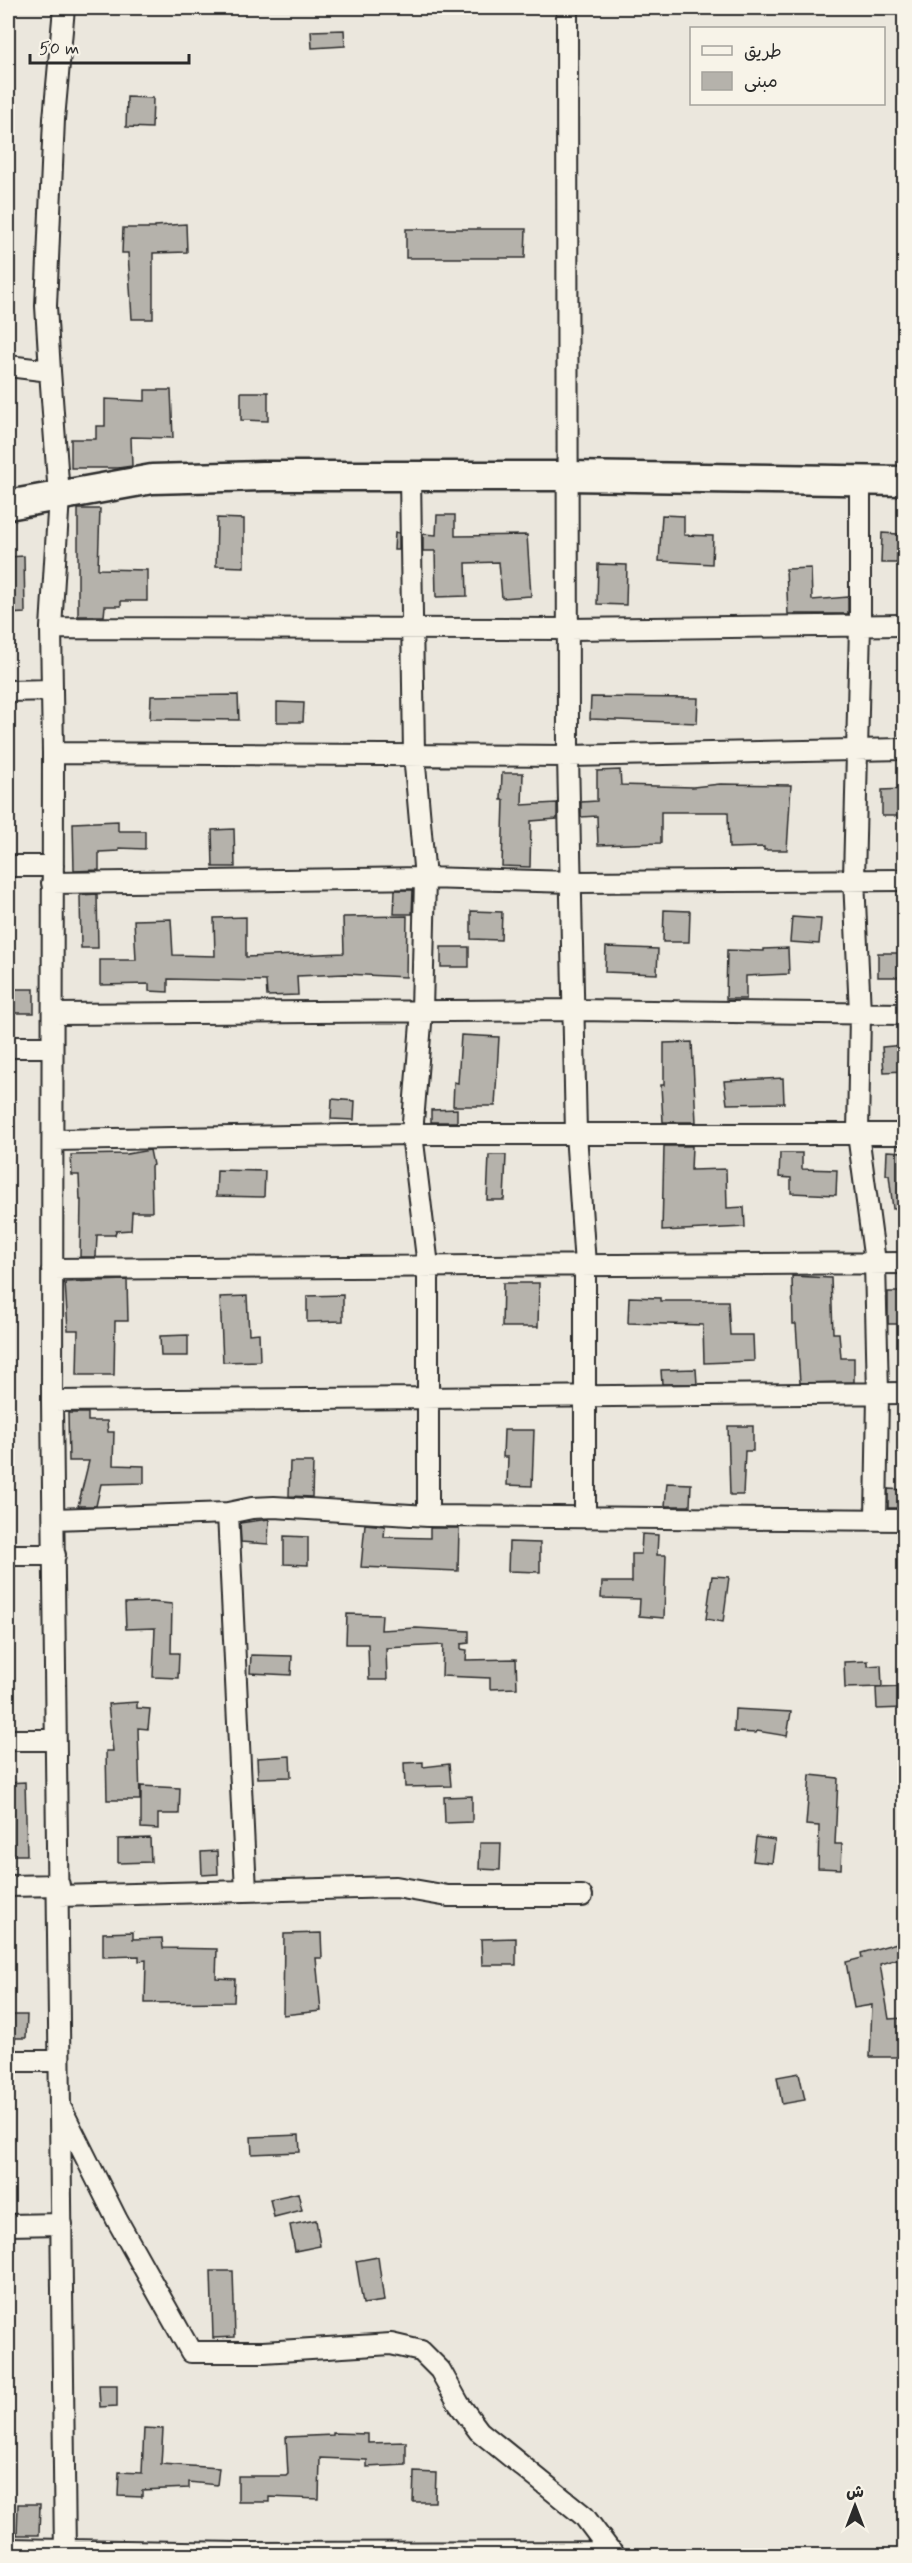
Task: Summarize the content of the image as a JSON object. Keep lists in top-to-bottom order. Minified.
{"legend":["طريق","مبنى"],"scale_bar":"50 m","north":"top"}
